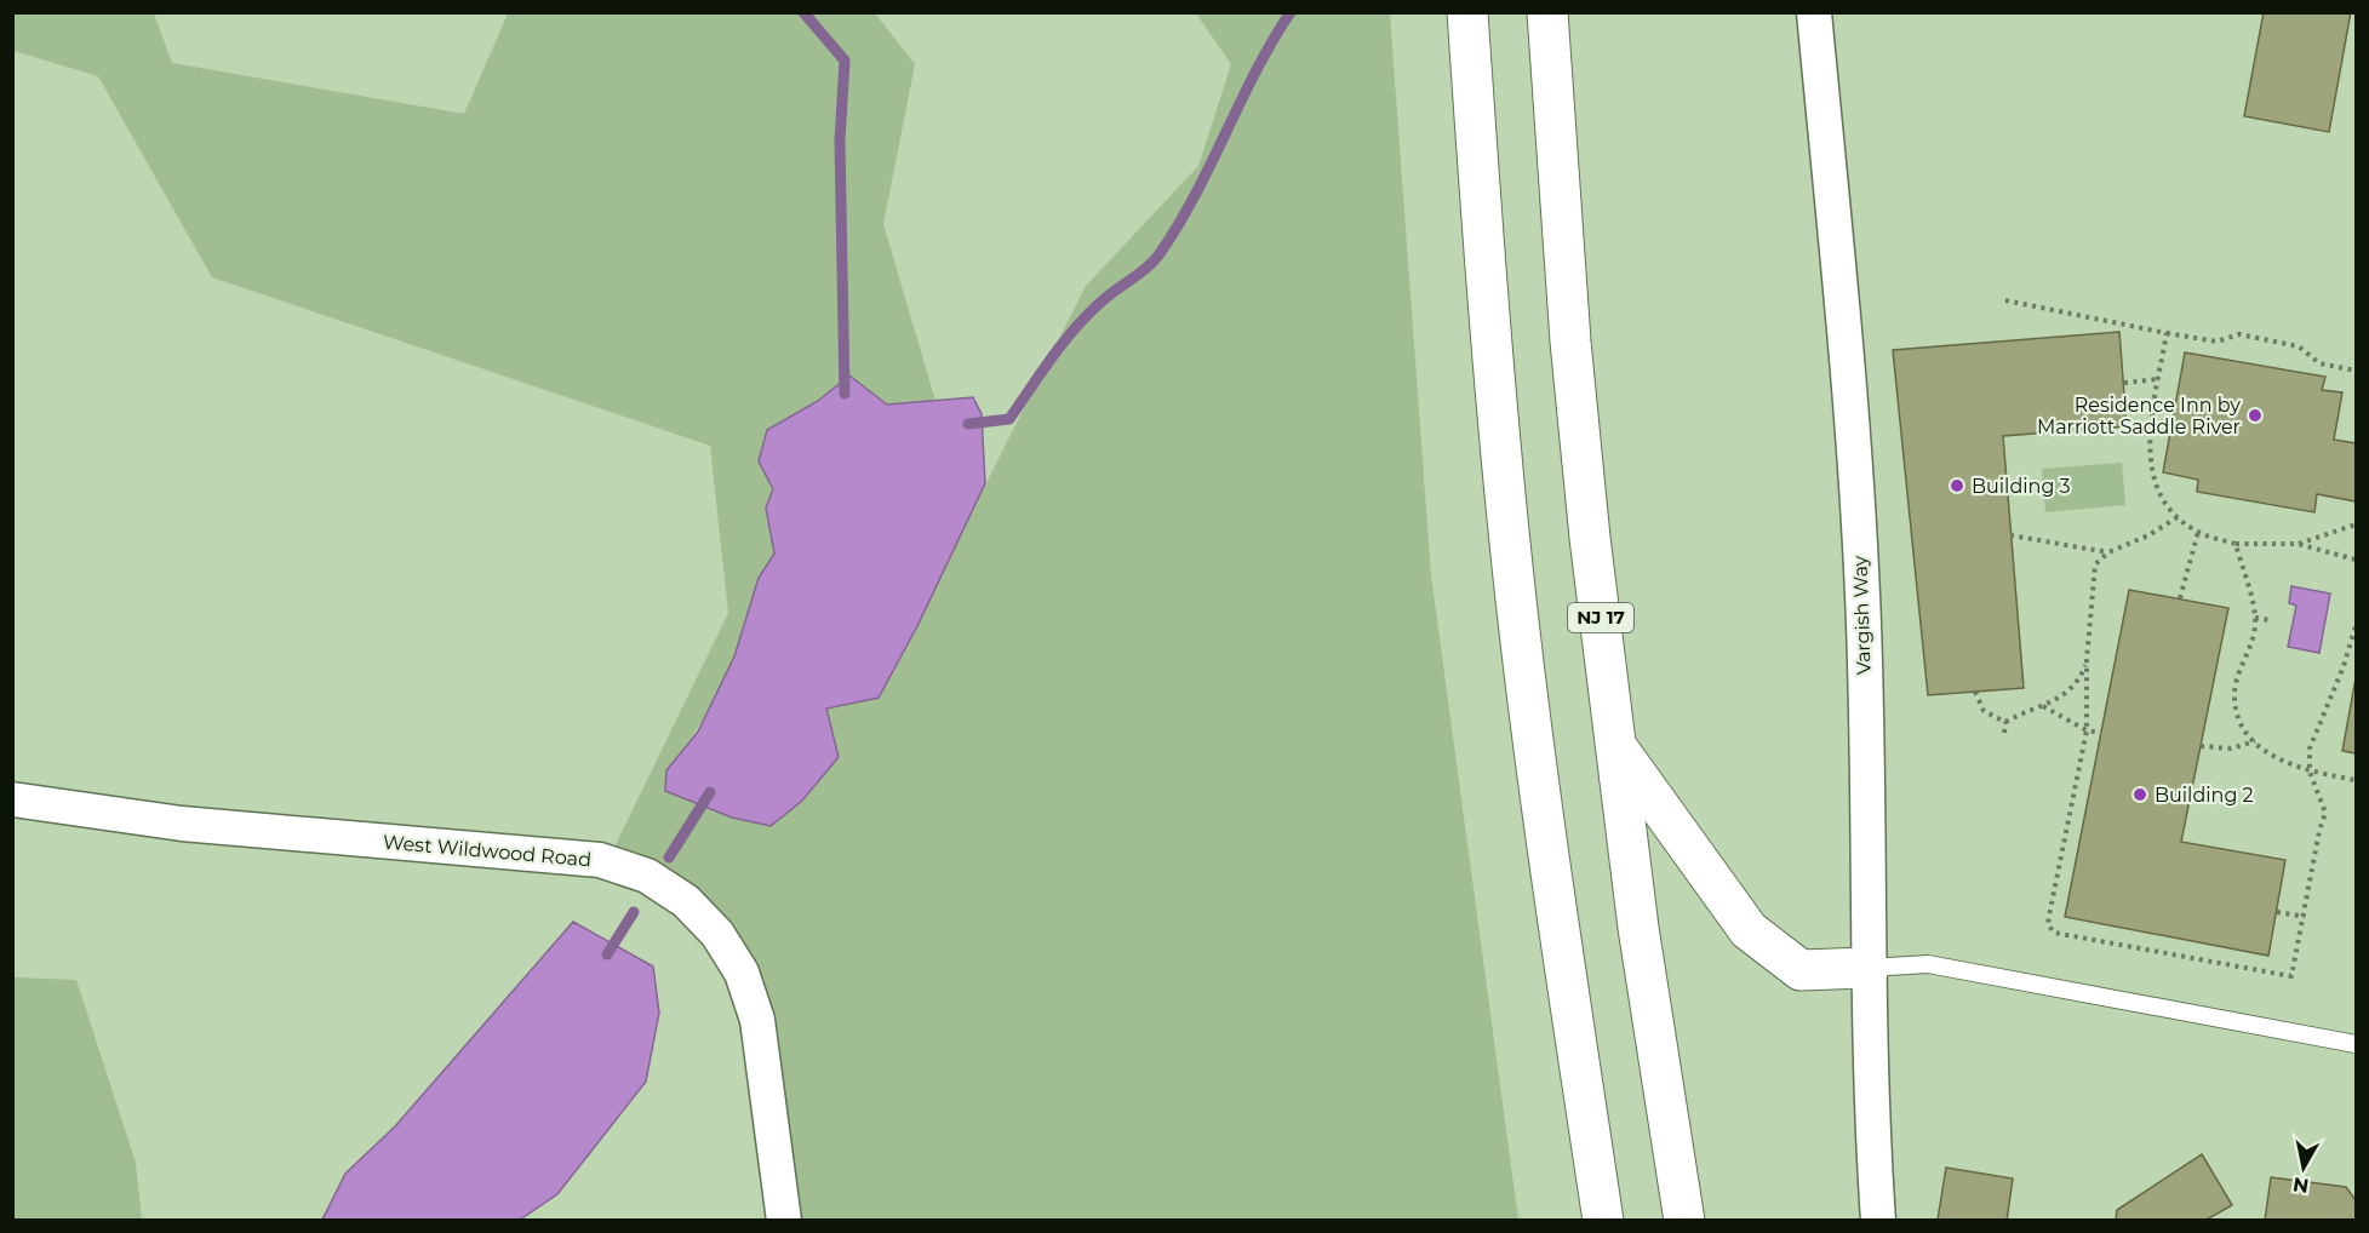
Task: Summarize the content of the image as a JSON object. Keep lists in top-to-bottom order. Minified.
{"streets":{"highway":["NJ 17"],"street":["Vargish Way","West Wildwood Road"]},"places":["Residence Inn by Marriott Saddle River","Building 3","Building 2"],"north":"bottom"}
